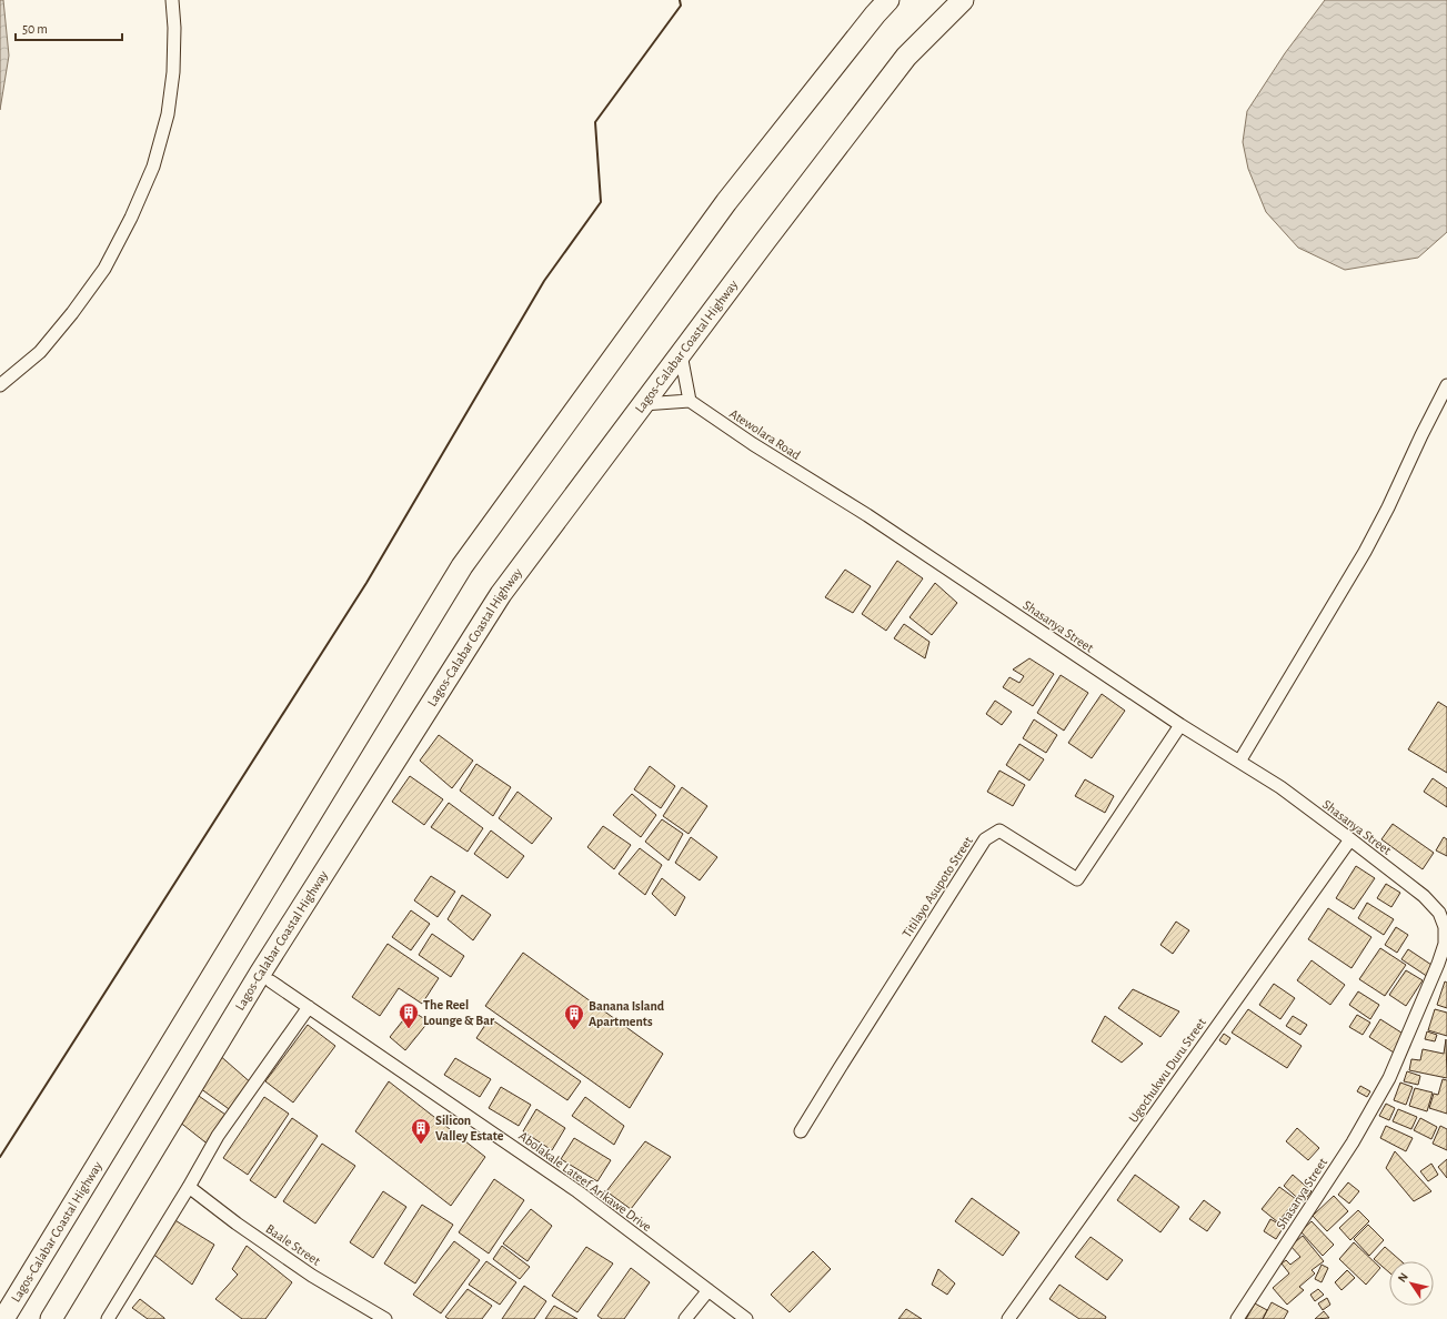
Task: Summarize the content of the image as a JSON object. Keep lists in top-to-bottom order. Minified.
{"streets":{"highway":["Lagos-Calabar Coastal Highway"],"street":["Atewolara Road","Shasanya Street","Titilayo Asupoto Street","Ugochukwu Duru Street","Abolakale Lateef Arikawe Drive","Baale Street"]},"crossings":[["Atewolara Road","Shasanya Street"],["Shasanya Street","Titilayo Asupoto Street"],["Shasanya Street","Ugochukwu Duru Street"]],"places":{"building":["The Reel Lounge & Bar","Banana Island Apartments","Silicon Valley Estate"]},"scale_bar":"50 m","north":"top left"}
